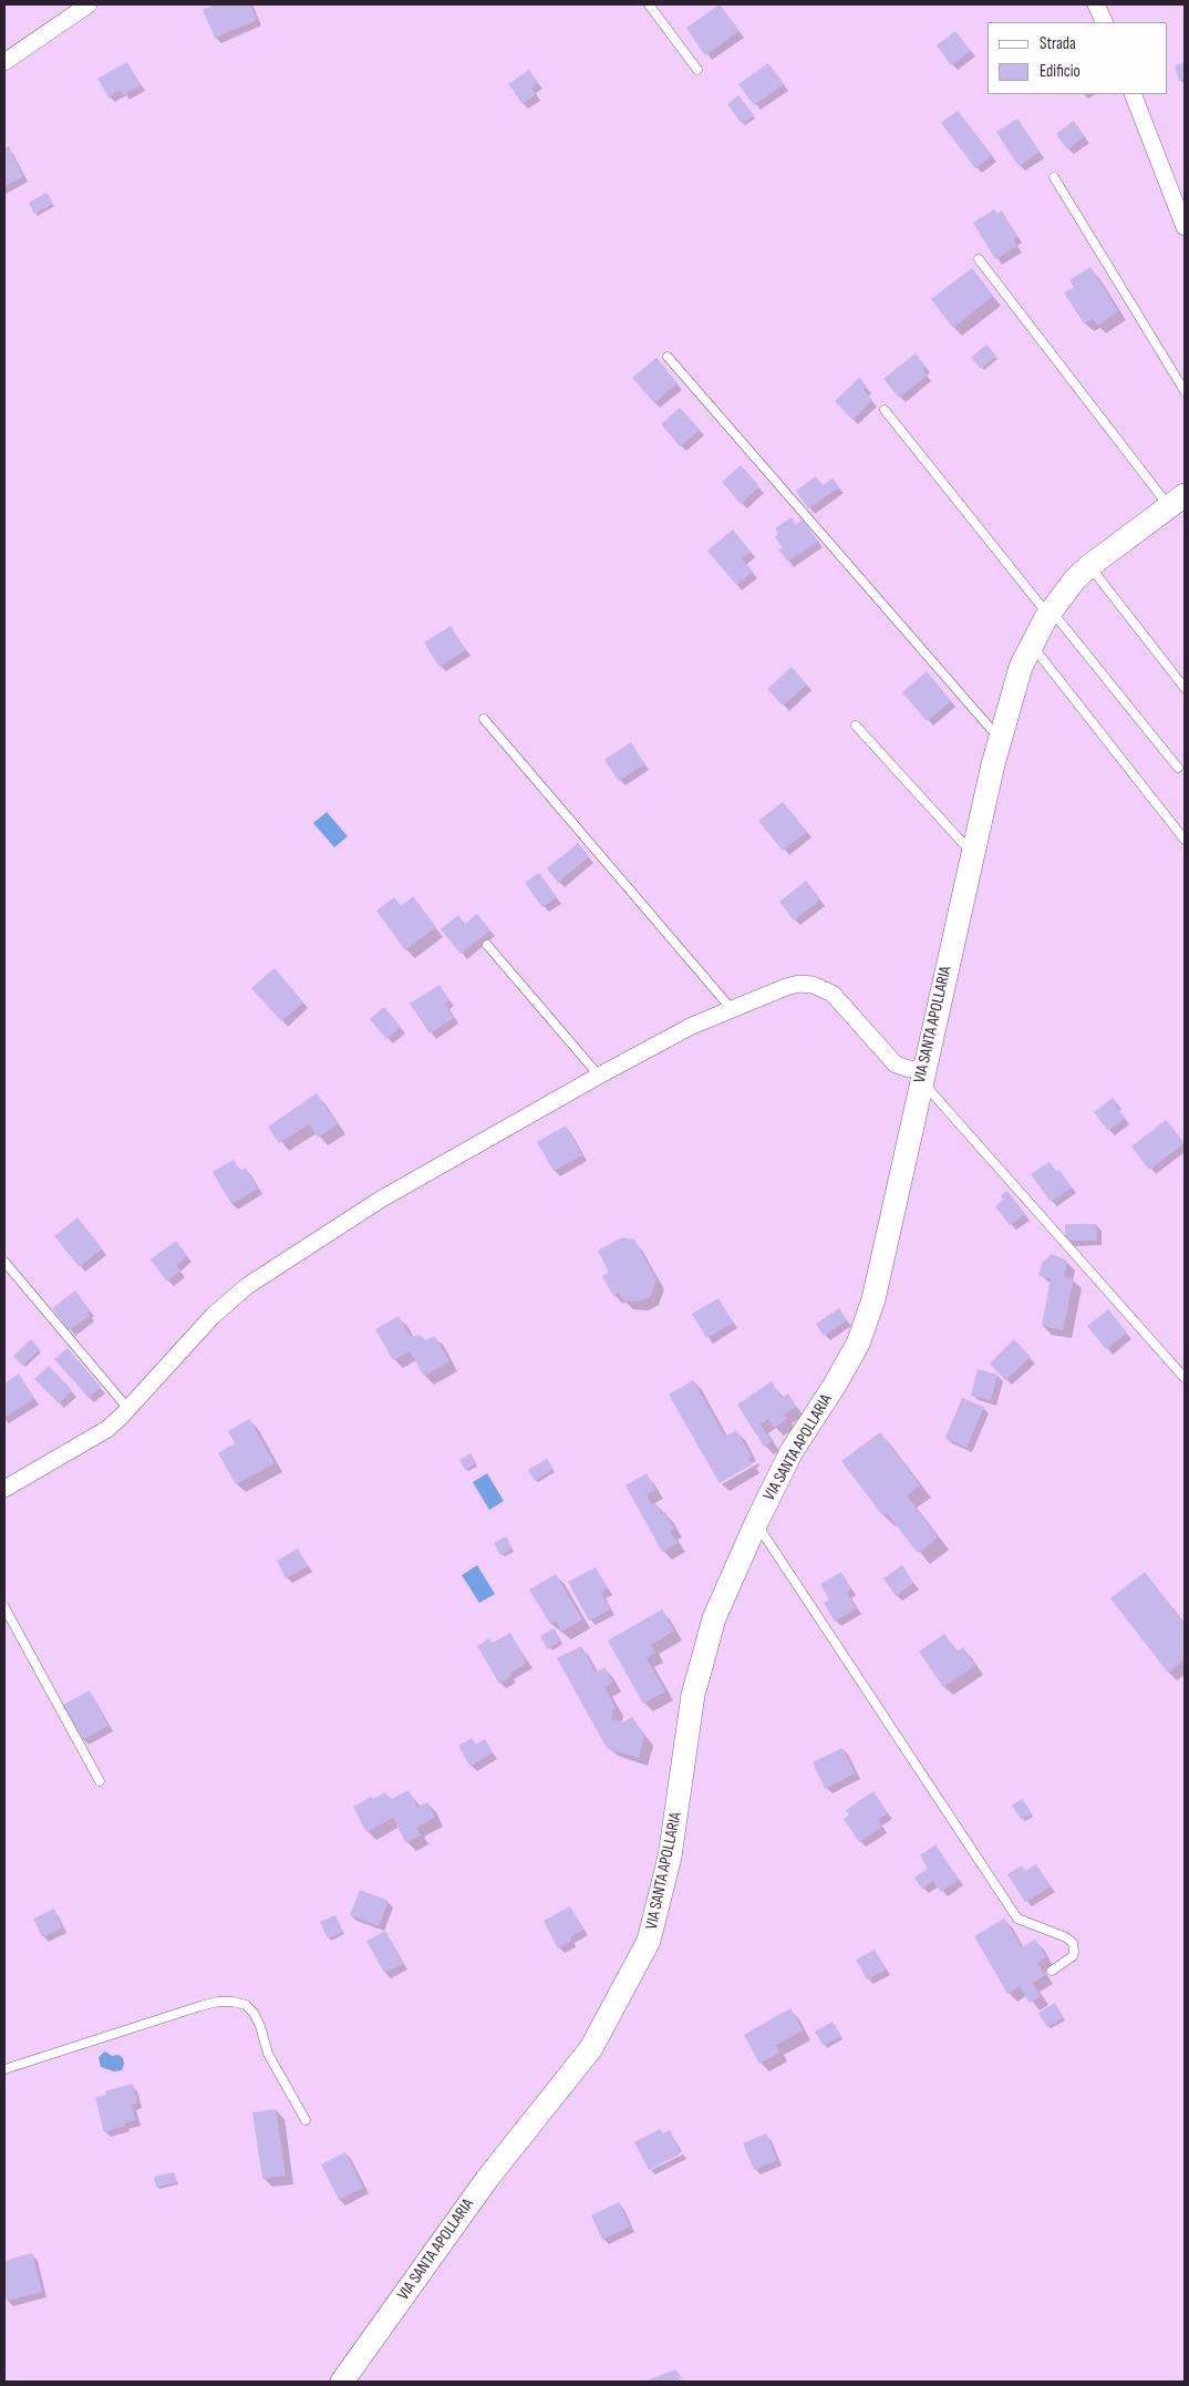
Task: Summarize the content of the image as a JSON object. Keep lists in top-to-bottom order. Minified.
{"streets":{"street":["VIA SANTA APOLLARIA"]},"legend":["Strada","Edificio"]}
